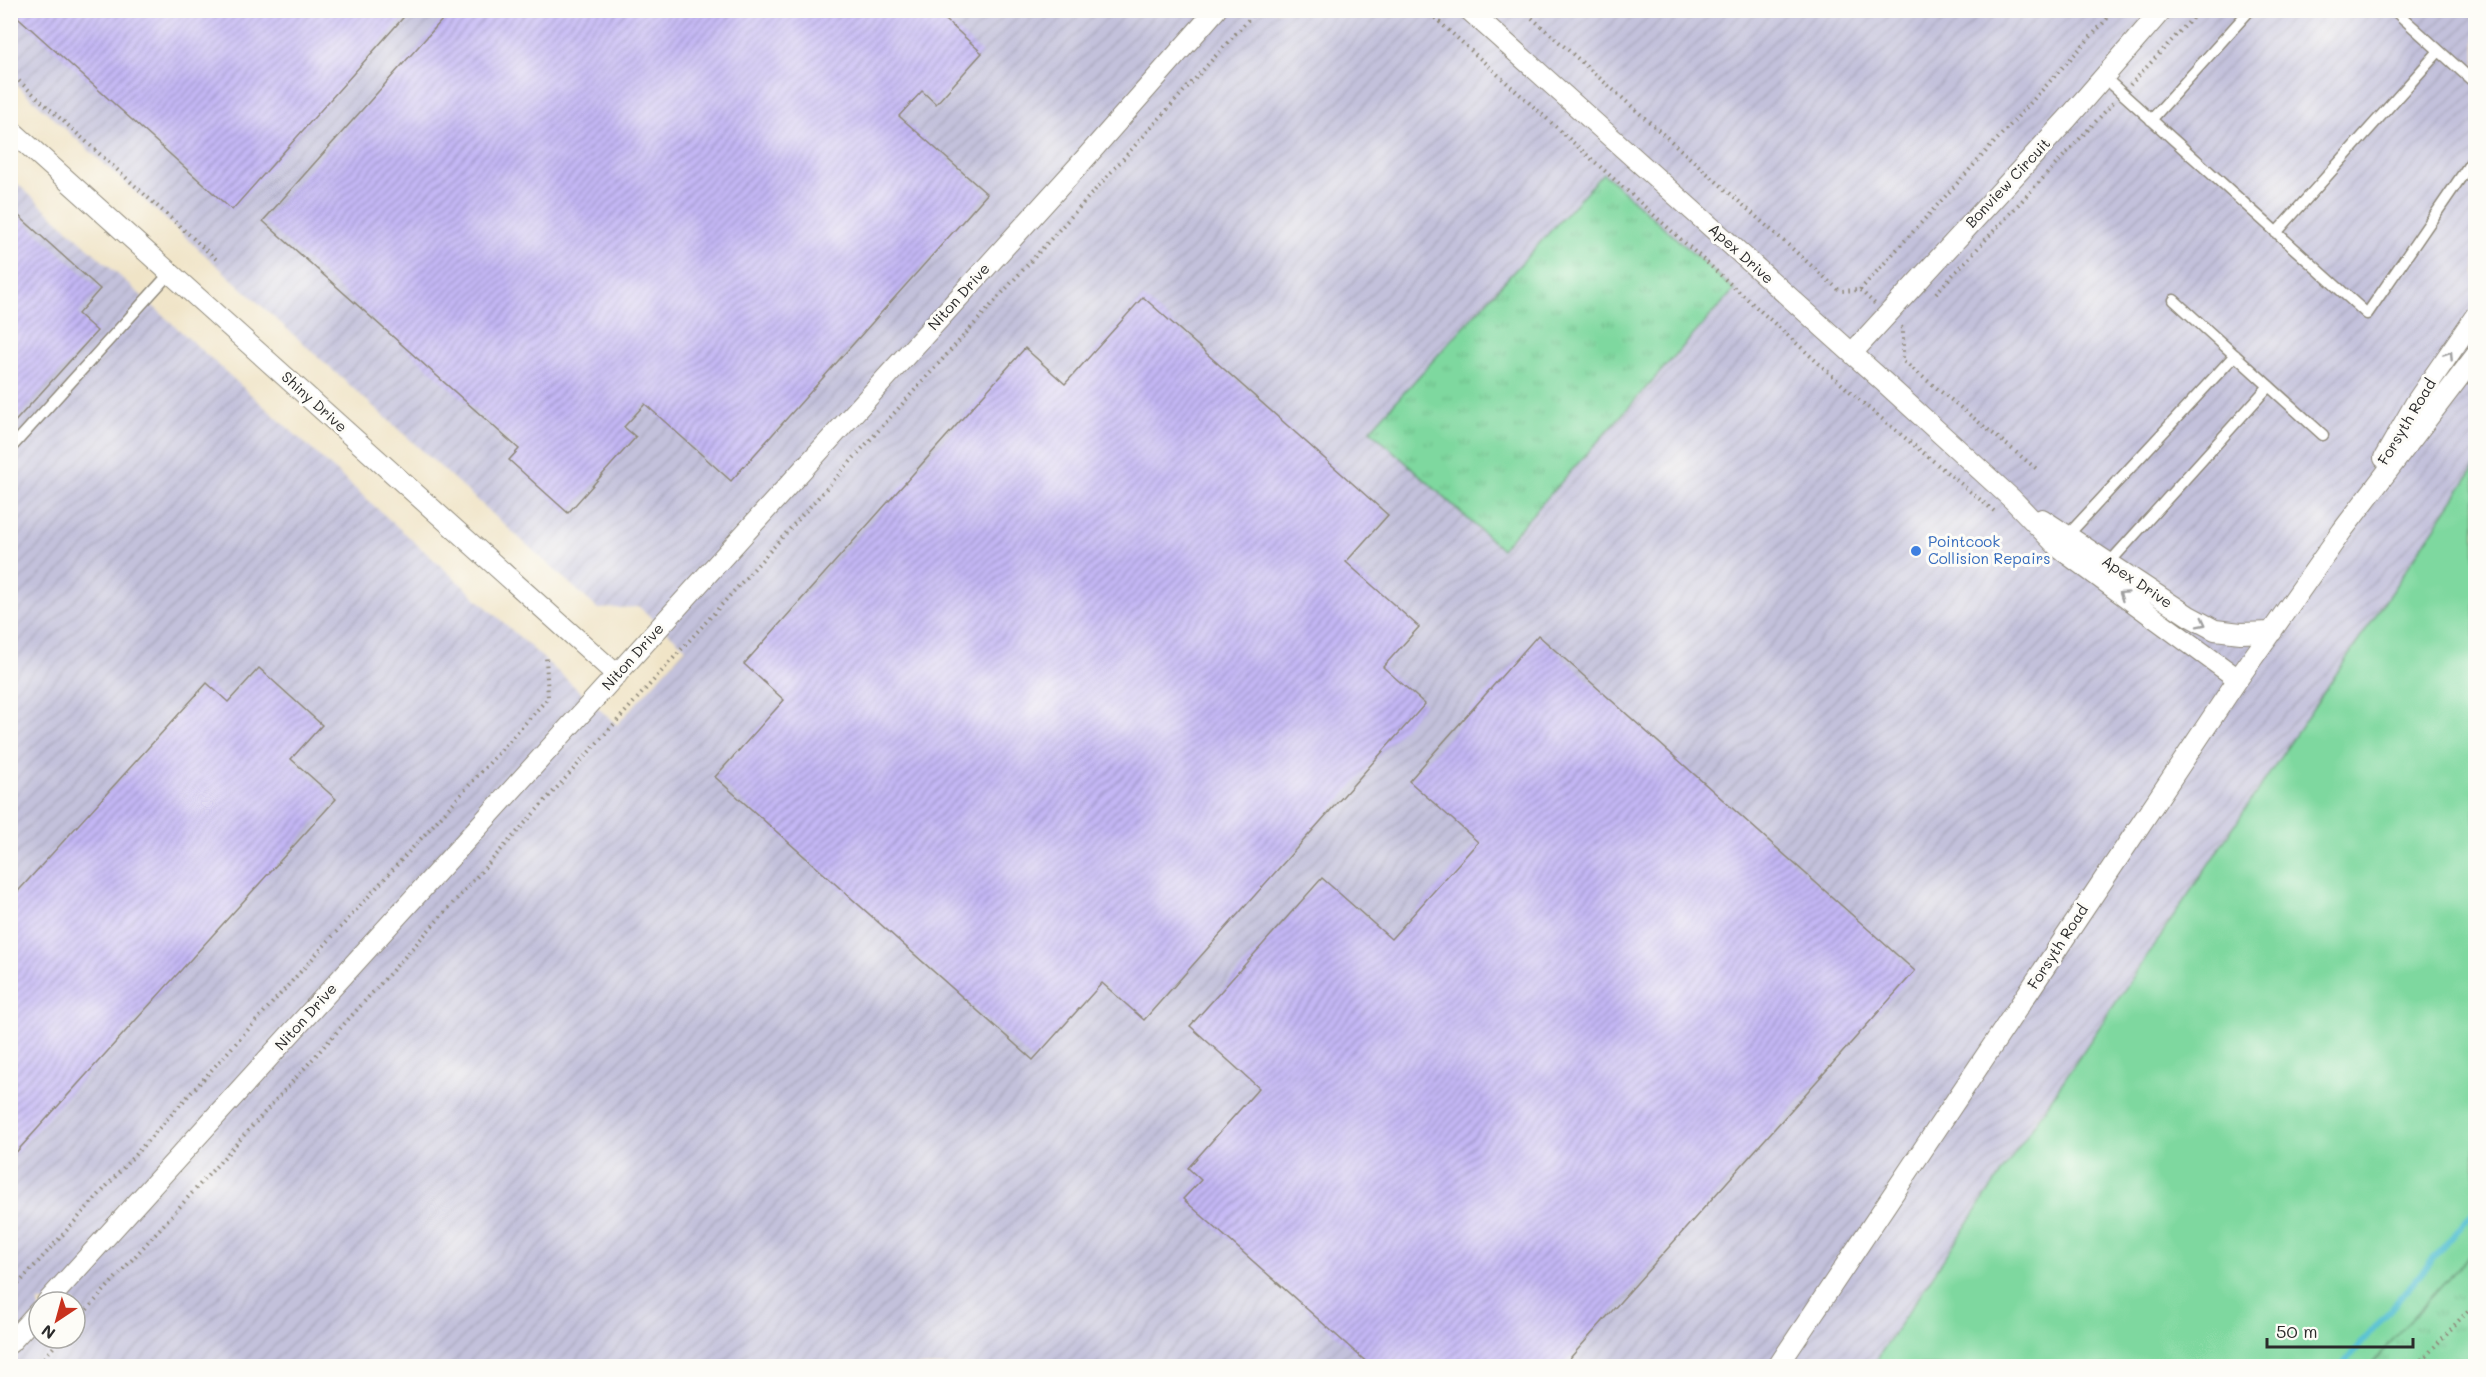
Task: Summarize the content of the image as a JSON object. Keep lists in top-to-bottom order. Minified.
{"streets":{"street":["Bonview Circuit","Apex Drive","Niton Drive","Shiny Drive","Forsyth Road"]},"crossings":[["Bonview Circuit","Apex Drive"],["Apex Drive","Forsyth Road"],["Niton Drive","Shiny Drive"]],"places":["Pointcook Collision Repairs"],"scale_bar":"50 m","north":"bottom left"}
